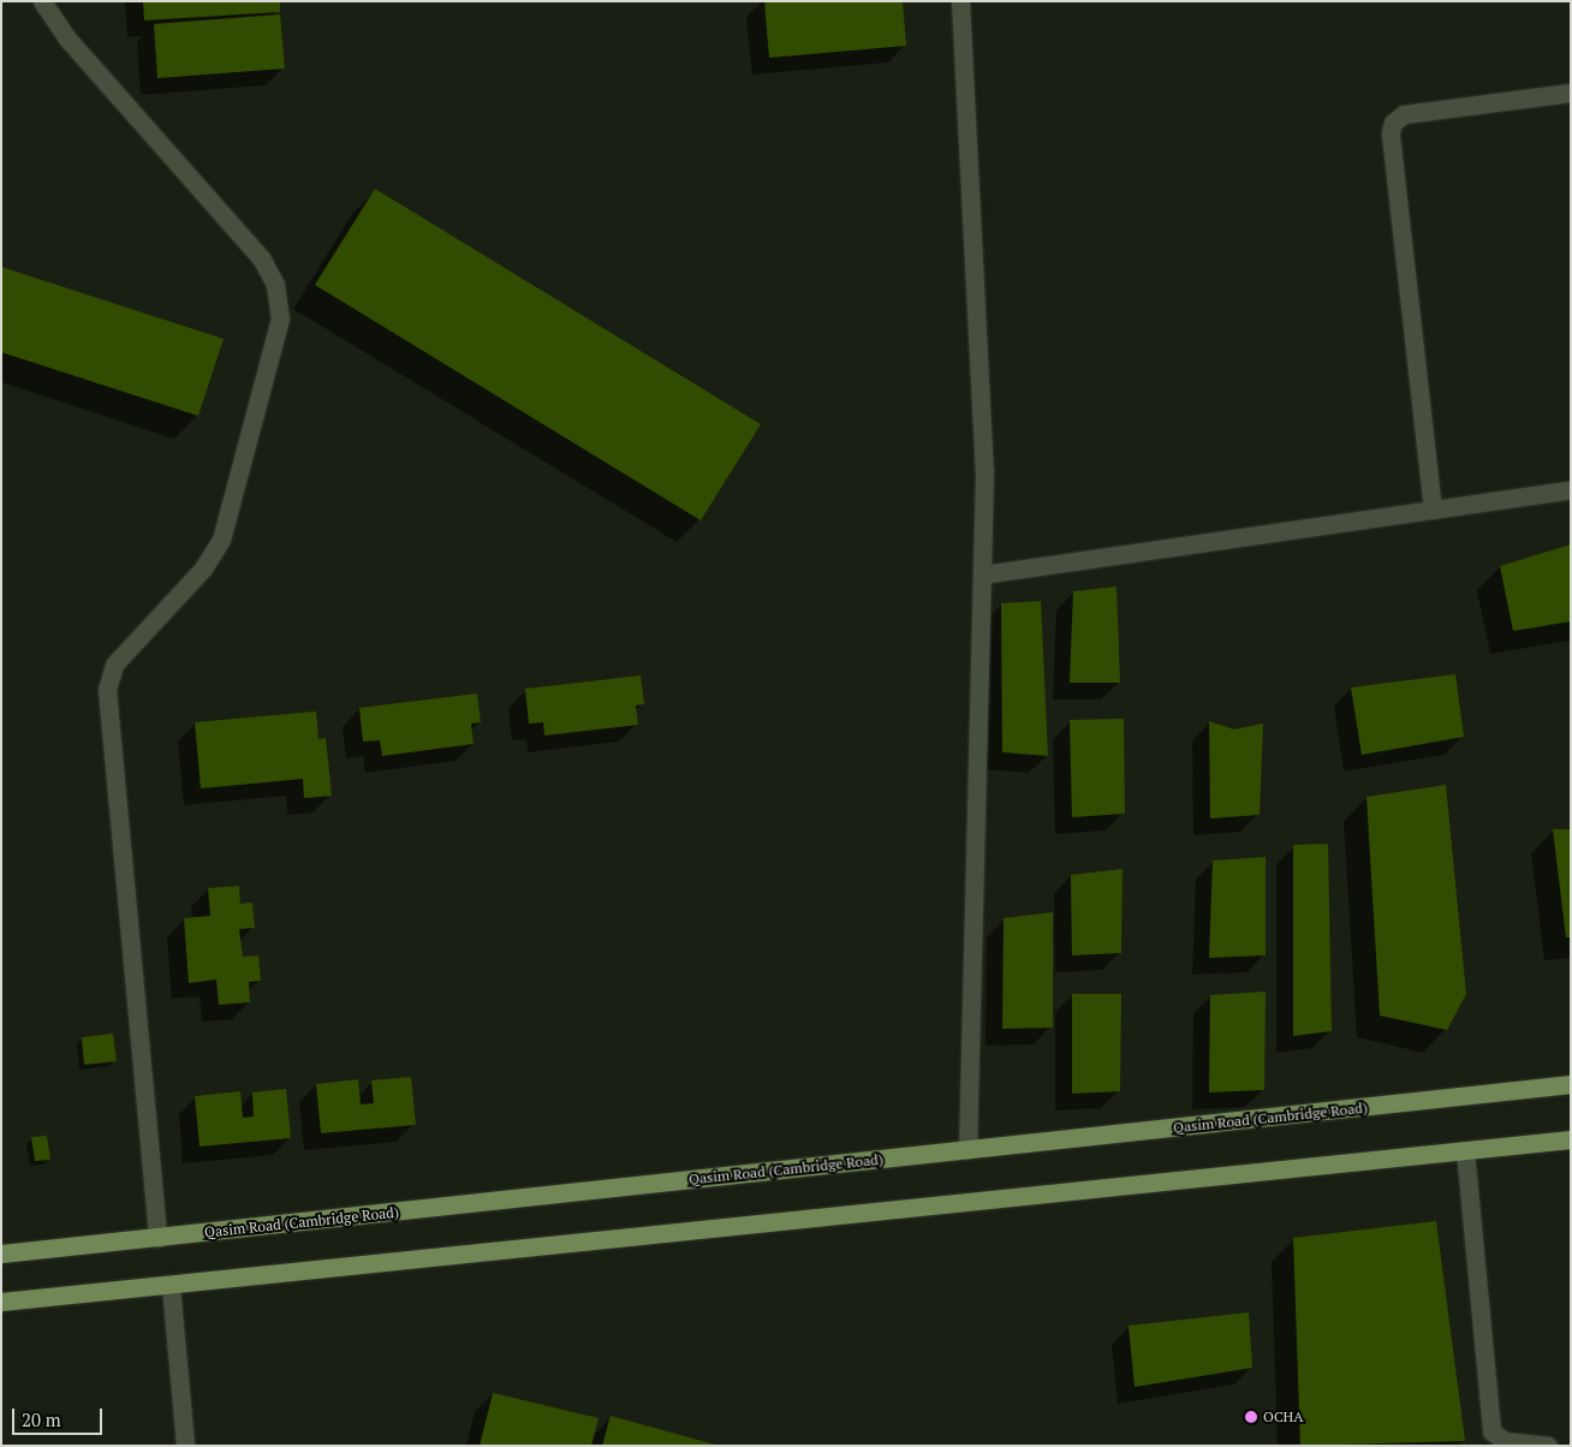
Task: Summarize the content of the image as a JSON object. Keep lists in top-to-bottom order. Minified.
{"streets":{"main road":["Qasim Road (Cambridge Road)"]},"places":["OCHA"],"scale_bar":"20 m"}
